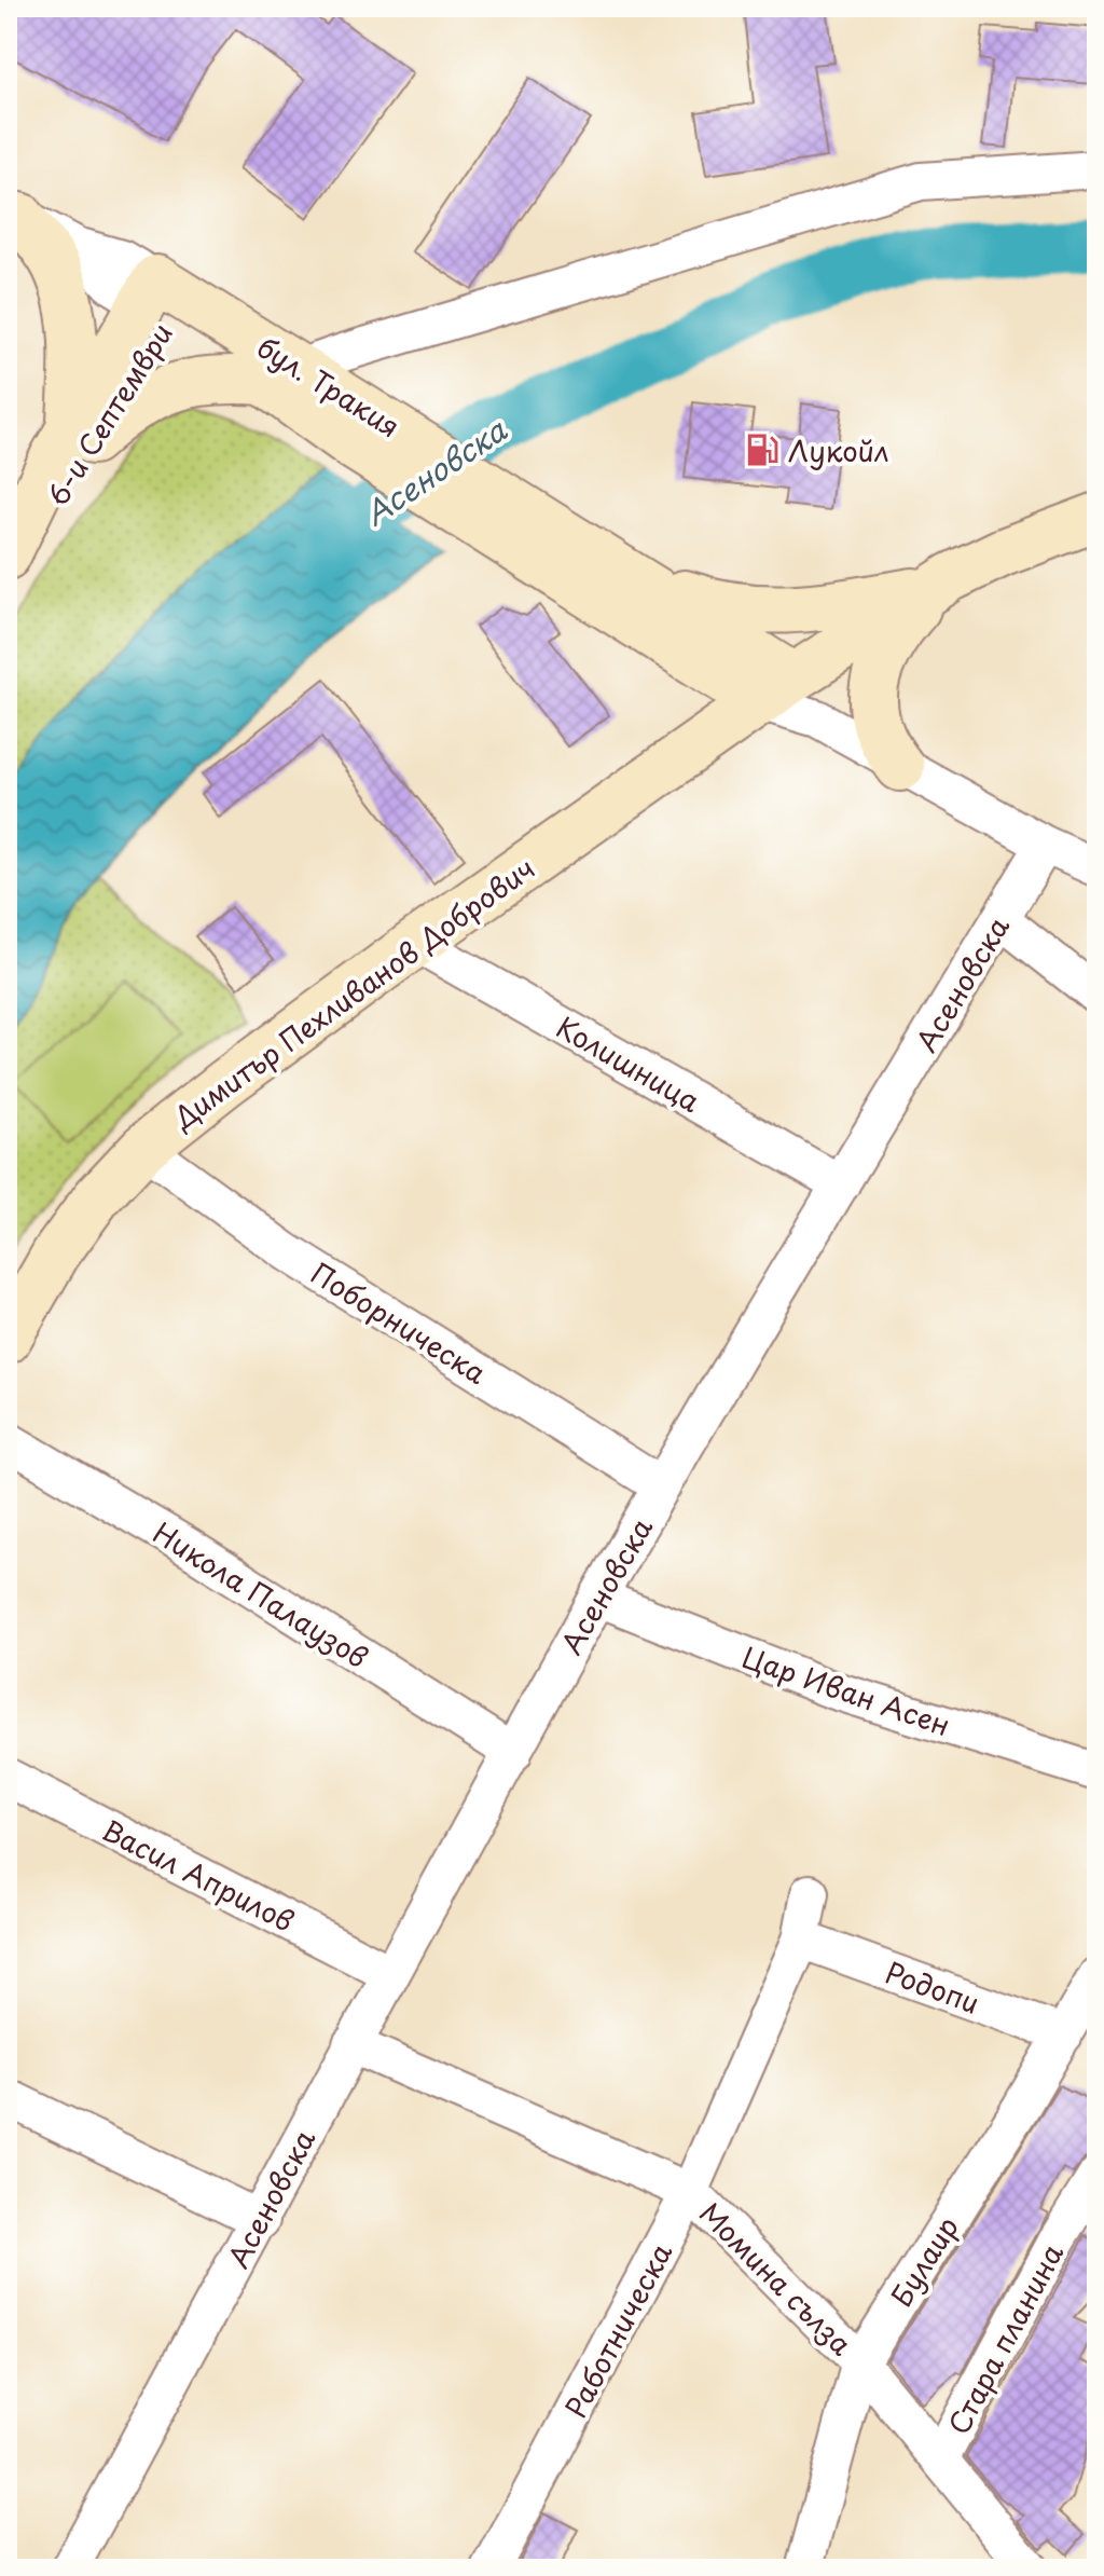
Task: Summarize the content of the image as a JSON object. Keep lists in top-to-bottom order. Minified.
{"streets":{"main road":["бул. Тракия","6-и Септември","Димитър Пехливанов Добрович"],"street":["Асеновска","Колишница","Поборническа","Никола Палаузов","Цар Иван Асен","Васил Априлов","Родопи","Булаир","Момина сълза","Работническа","Стара планина"]},"crossings":[["бул. Тракия","6-и Септември"],["бул. Тракия","Димитър Пехливанов Добрович"],["Асеновска","Колишница"],["Асеновска","Поборническа"],["Асеновска","Никола Палаузов"],["Асеновска","Цар Иван Асен"],["Асеновска","Васил Априлов"],["Асеновска","Момина сълза"],["Димитър Пехливанов Добрович","Колишница"],["Димитър Пехливанов Добрович","Поборническа"],["Родопи","Булаир"],["Родопи","Работническа"],["Булаир","Момина сълза"],["Момина сълза","Работническа"],["Момина сълза","Стара планина"]],"water":["Асеновска"],"places":{"fuel station":["Лукойл"]}}
